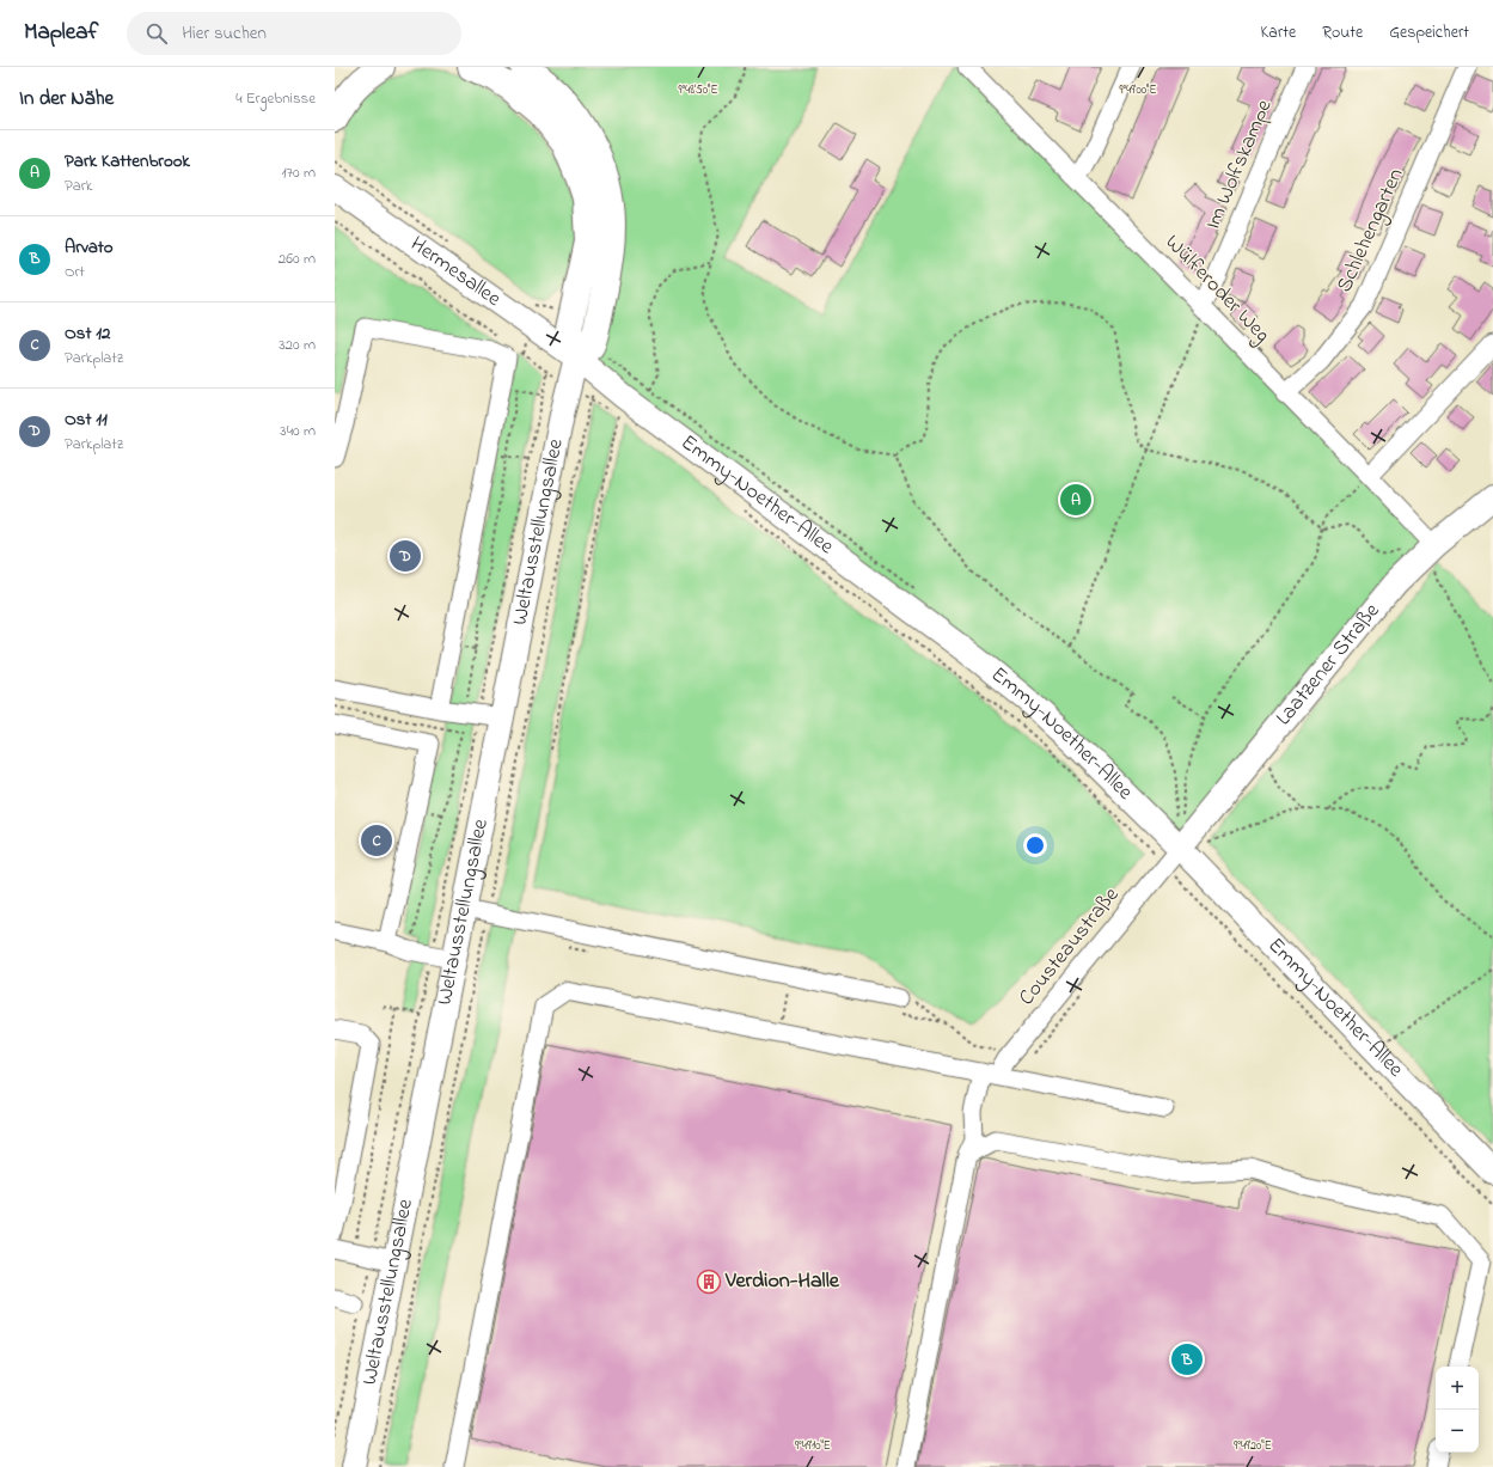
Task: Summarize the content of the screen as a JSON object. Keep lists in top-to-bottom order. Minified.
{"streets":{"main road":["Hermesallee","Emmy-Noether-Allee","Weltausstellungsallee","Laatzener Straße"],"street":["Im Wolfskampe","Schlehengarten","Wülferoder Weg","Cousteaustraße"]},"crossings":[["Im Wolfskampe","Wülferoder Weg"],["Schlehengarten","Wülferoder Weg"],["Hermesallee","Emmy-Noether-Allee"],["Hermesallee","Weltausstellungsallee"],["Wülferoder Weg","Laatzener Straße"],["Emmy-Noether-Allee","Weltausstellungsallee"],["Emmy-Noether-Allee","Laatzener Straße"],["Emmy-Noether-Allee","Cousteaustraße"],["Laatzener Straße","Cousteaustraße"]],"places":{"building":["Verdion-Halle"]},"page":{"header":"Mapleaf","search":"Hier suchen","nav":["Karte","Route","Gespeichert"],"heading":["In der Nähe","4 Ergebnisse"],"list":[{"mark":"A","name":"Park Kattenbrook","note":"Park","value":"170 m"},{"mark":"B","name":"Arvato","note":"Ort","value":"260 m"},{"mark":"C","name":"Ost 12","note":"Parkplatz","value":"320 m"},{"mark":"D","name":"Ost 11","note":"Parkplatz","value":"340 m"}],"pins":["A","D","C","B"],"map_buttons":["+","−"]},"coordinates":["9°48'50\"E","9°49'00\"E","9°49'10\"E","9°49'20\"E"]}
